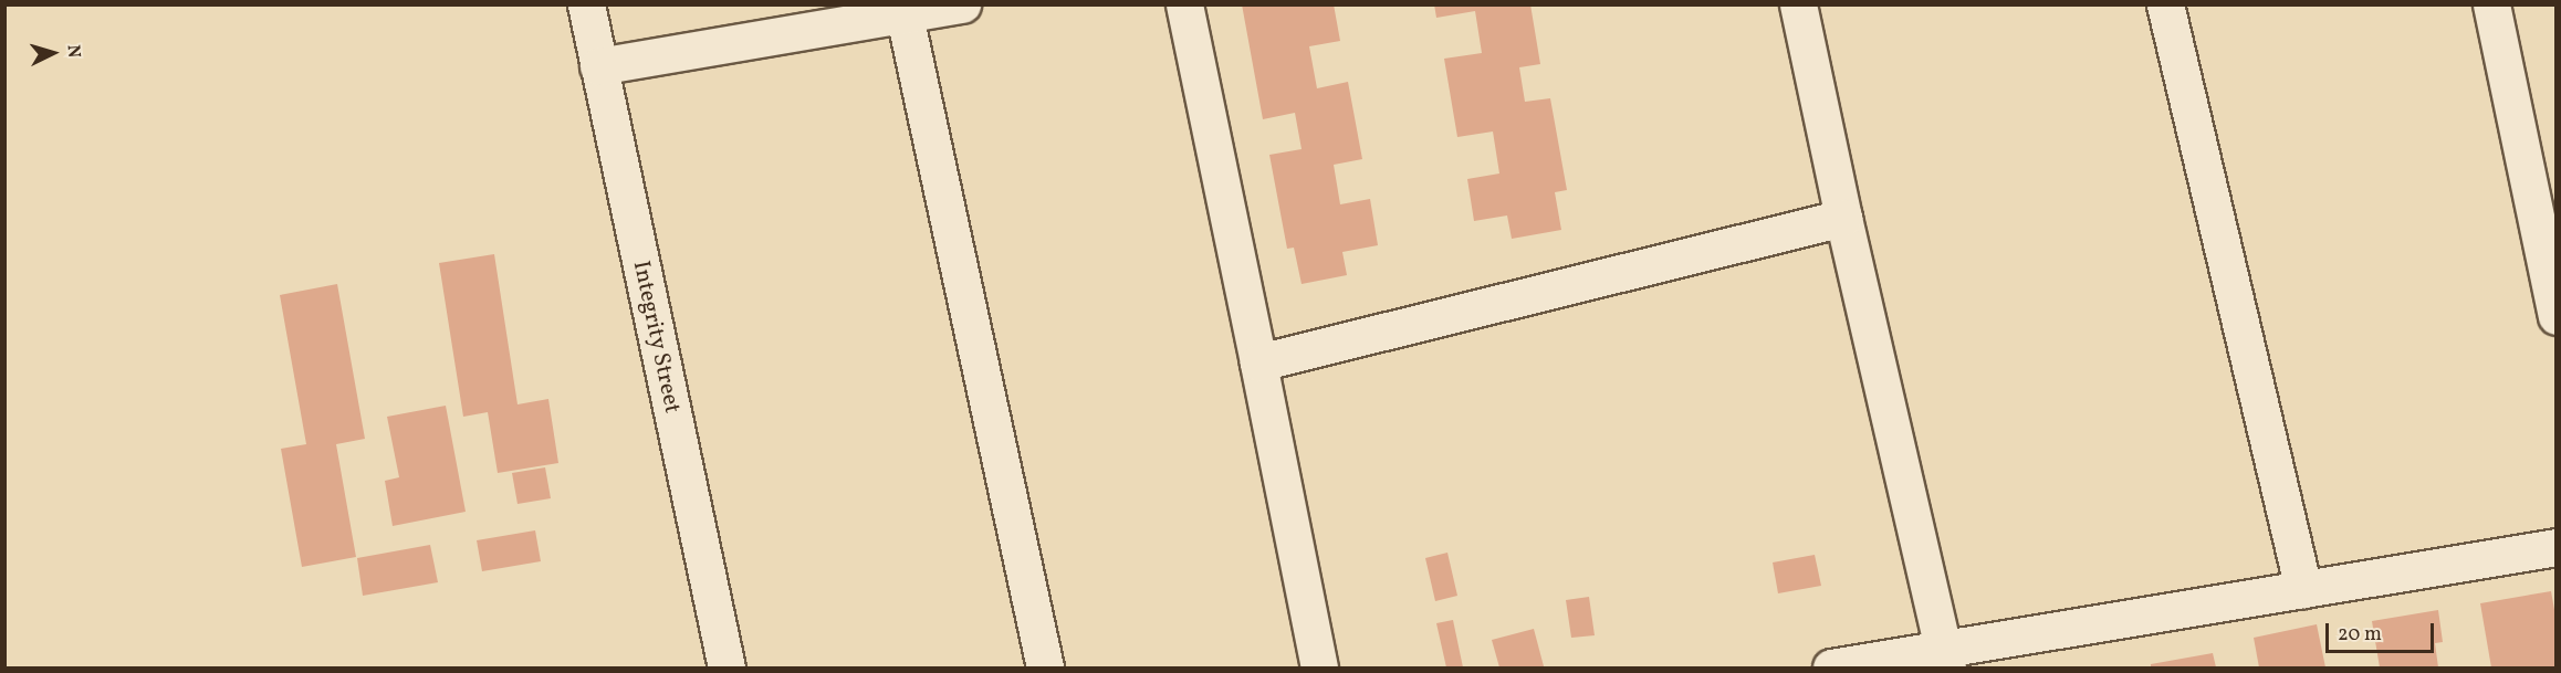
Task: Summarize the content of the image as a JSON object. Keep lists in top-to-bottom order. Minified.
{"streets":{"street":["Integrity Street"]},"scale_bar":"20 m","north":"right"}
